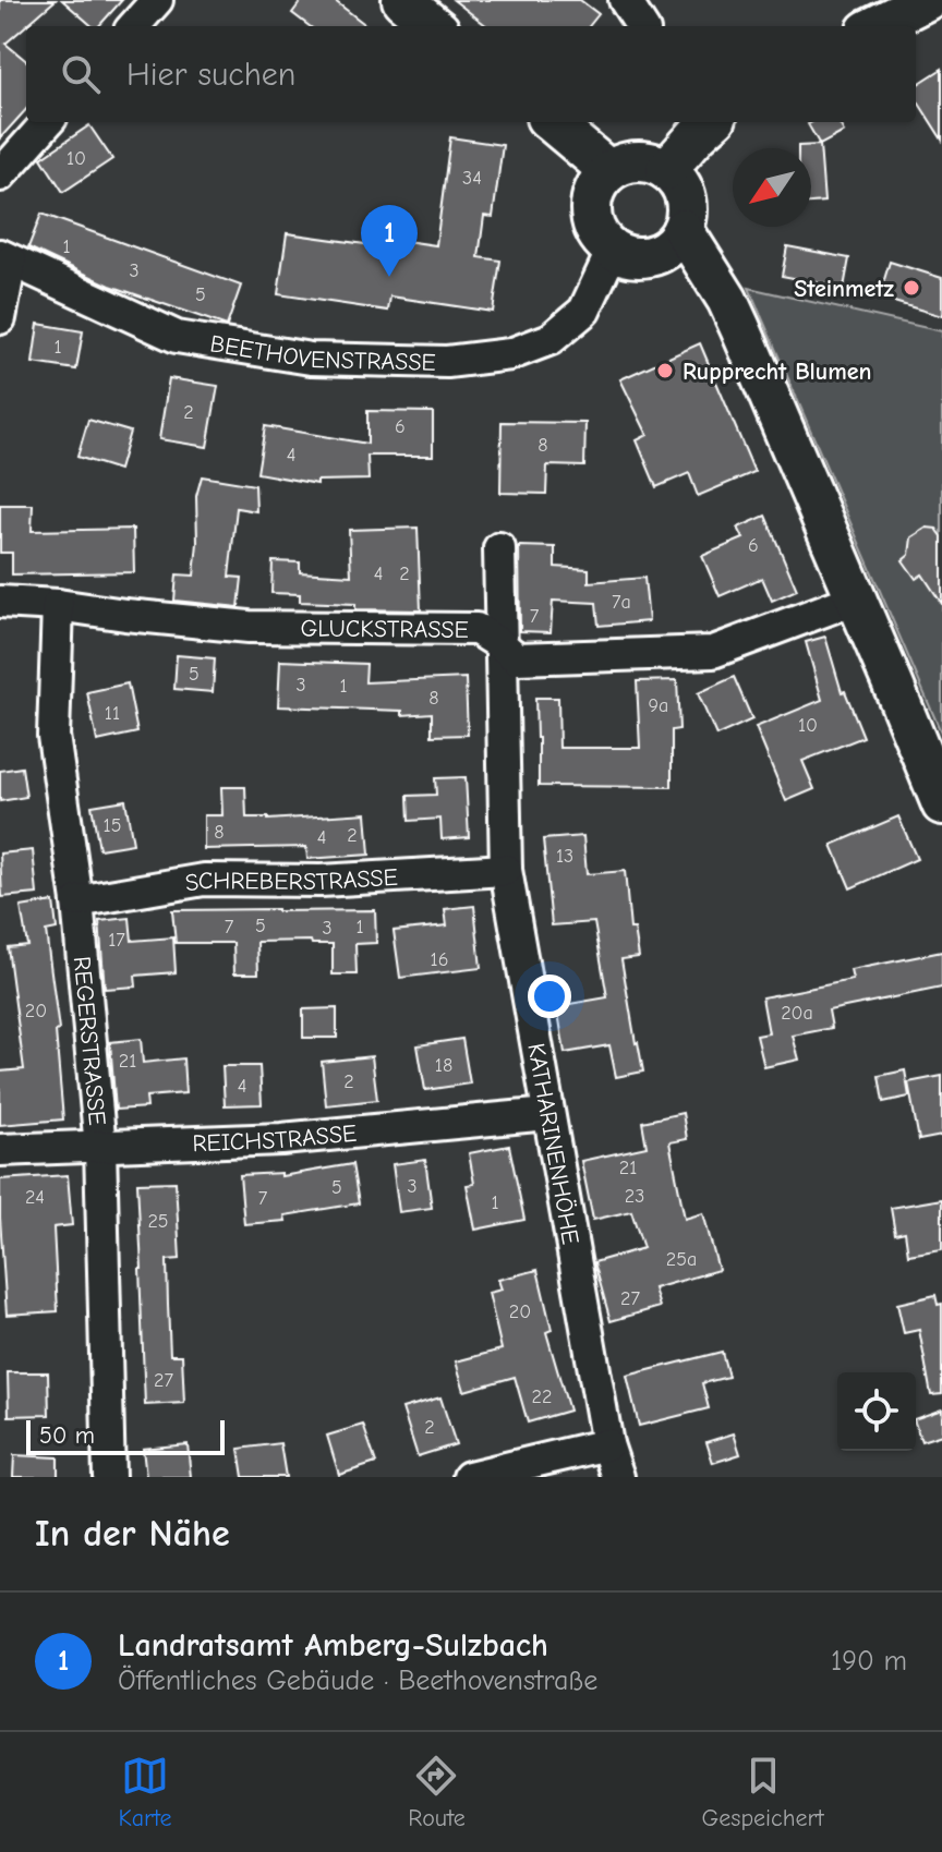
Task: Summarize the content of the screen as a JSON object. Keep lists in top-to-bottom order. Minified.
{"streets":{"street":["BEETHOVENSTRASSE","GLUCKSTRASSE","SCHREBERSTRASSE","REGERSTRASSE","REICHSTRASSE","KATHARINENHÖHE"]},"crossings":[["GLUCKSTRASSE","REGERSTRASSE"],["GLUCKSTRASSE","KATHARINENHÖHE"],["SCHREBERSTRASSE","REGERSTRASSE"],["SCHREBERSTRASSE","KATHARINENHÖHE"],["REGERSTRASSE","REICHSTRASSE"],["REICHSTRASSE","KATHARINENHÖHE"]],"places":["Steinmetz","Rupprecht Blumen"],"house_numbers":["10","34","1","3","5","1","2","6","8","4","6","4","2","7a","7","5","3","1","8","9a","11","10","15","8","2","4","13","5","7","1","3","17","16","20","20a","21","18","2","4","21","3","5","23","24","7","1","25","25a","27","20","27","22","2"],"scale_bar":"50 m","north":"bottom left","page":{"search":"Hier suchen","pins":"1","scale":"50 m","heading":"In der Nähe","list":[{"mark":"1","name":"Landratsamt Amberg-Sulzbach","note":"Öffentliches Gebäude · Beethovenstraße","value":"190 m"}],"nav":["Karte","Route","Gespeichert"]}}
